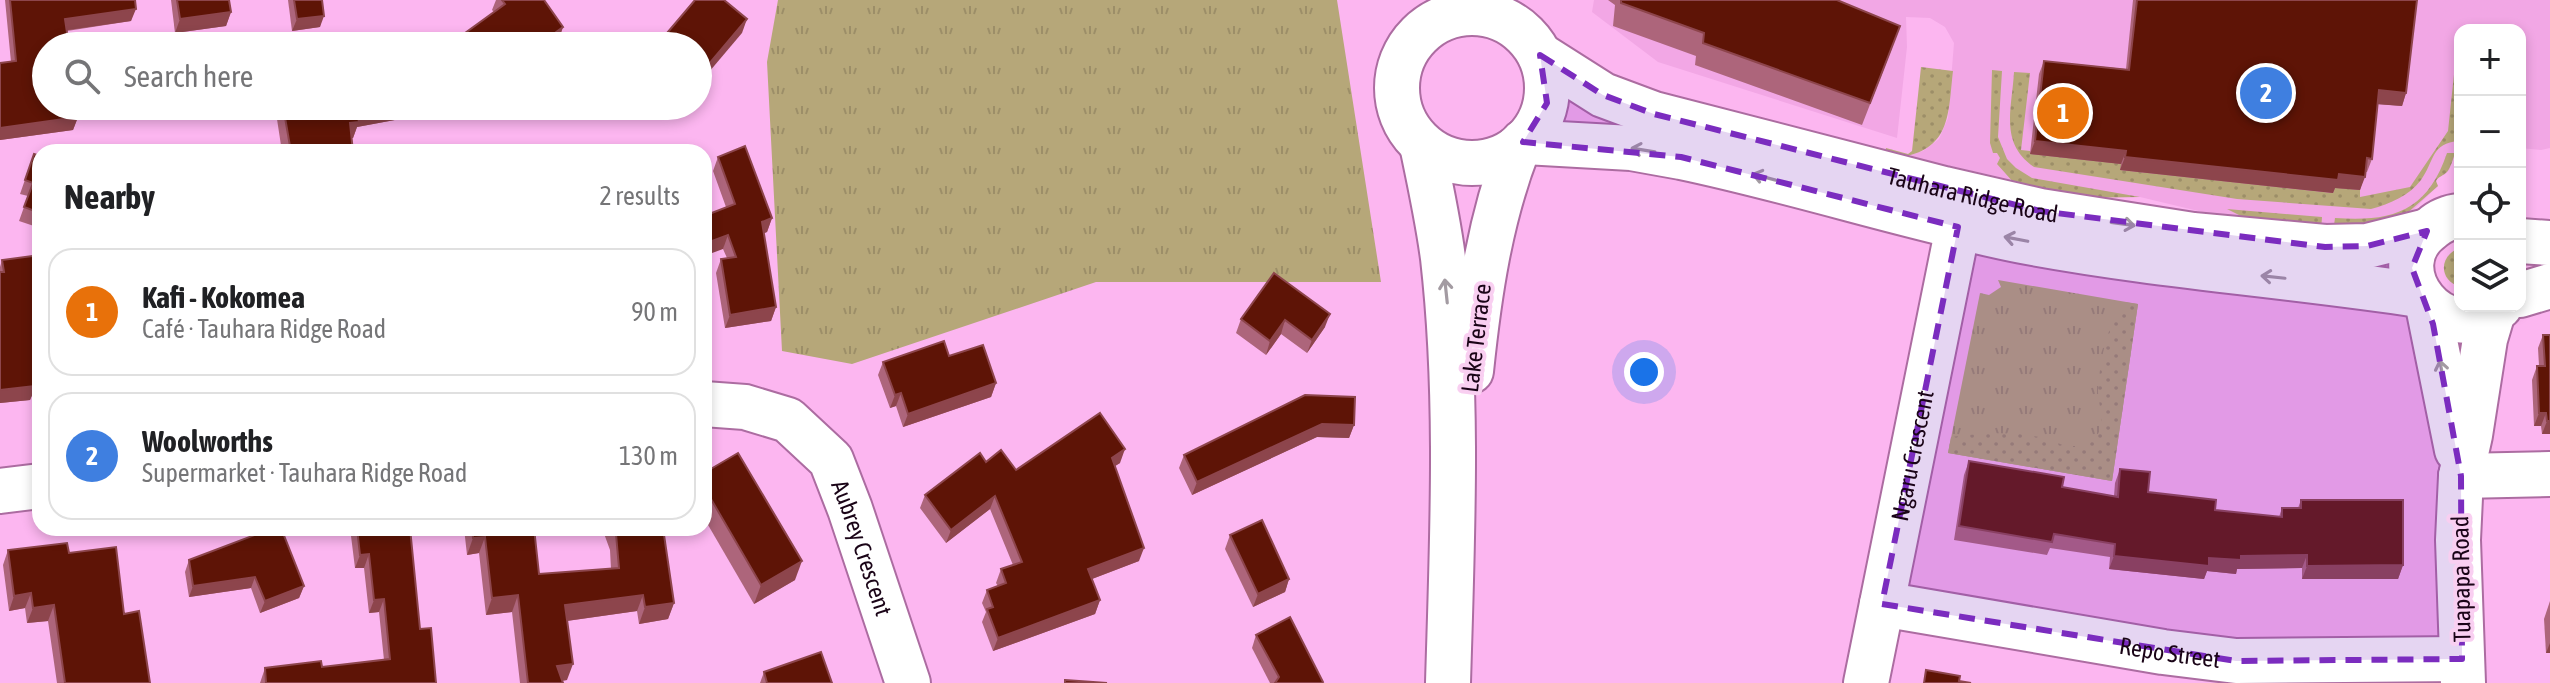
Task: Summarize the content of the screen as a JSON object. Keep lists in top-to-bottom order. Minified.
{"streets":{"street":["Tauhara Ridge Road","Lake Terrace","Ngaru Crescent","Aubrey Crescent","Tuapapa Road","Repo Street"]},"crossings":[["Tauhara Ridge Road","Lake Terrace"],["Tauhara Ridge Road","Ngaru Crescent"],["Tauhara Ridge Road","Tuapapa Road"],["Ngaru Crescent","Repo Street"],["Tuapapa Road","Repo Street"]],"page":{"map_buttons":["+","−"],"search":"Search here","pins":["2","1"],"heading":["Nearby","2 results"],"list":[{"mark":"1","name":"Kafi - Kokomea","note":"Café · Tauhara Ridge Road","value":"90 m"},{"mark":"2","name":"Woolworths","note":"Supermarket · Tauhara Ridge Road","value":"130 m"}]}}
